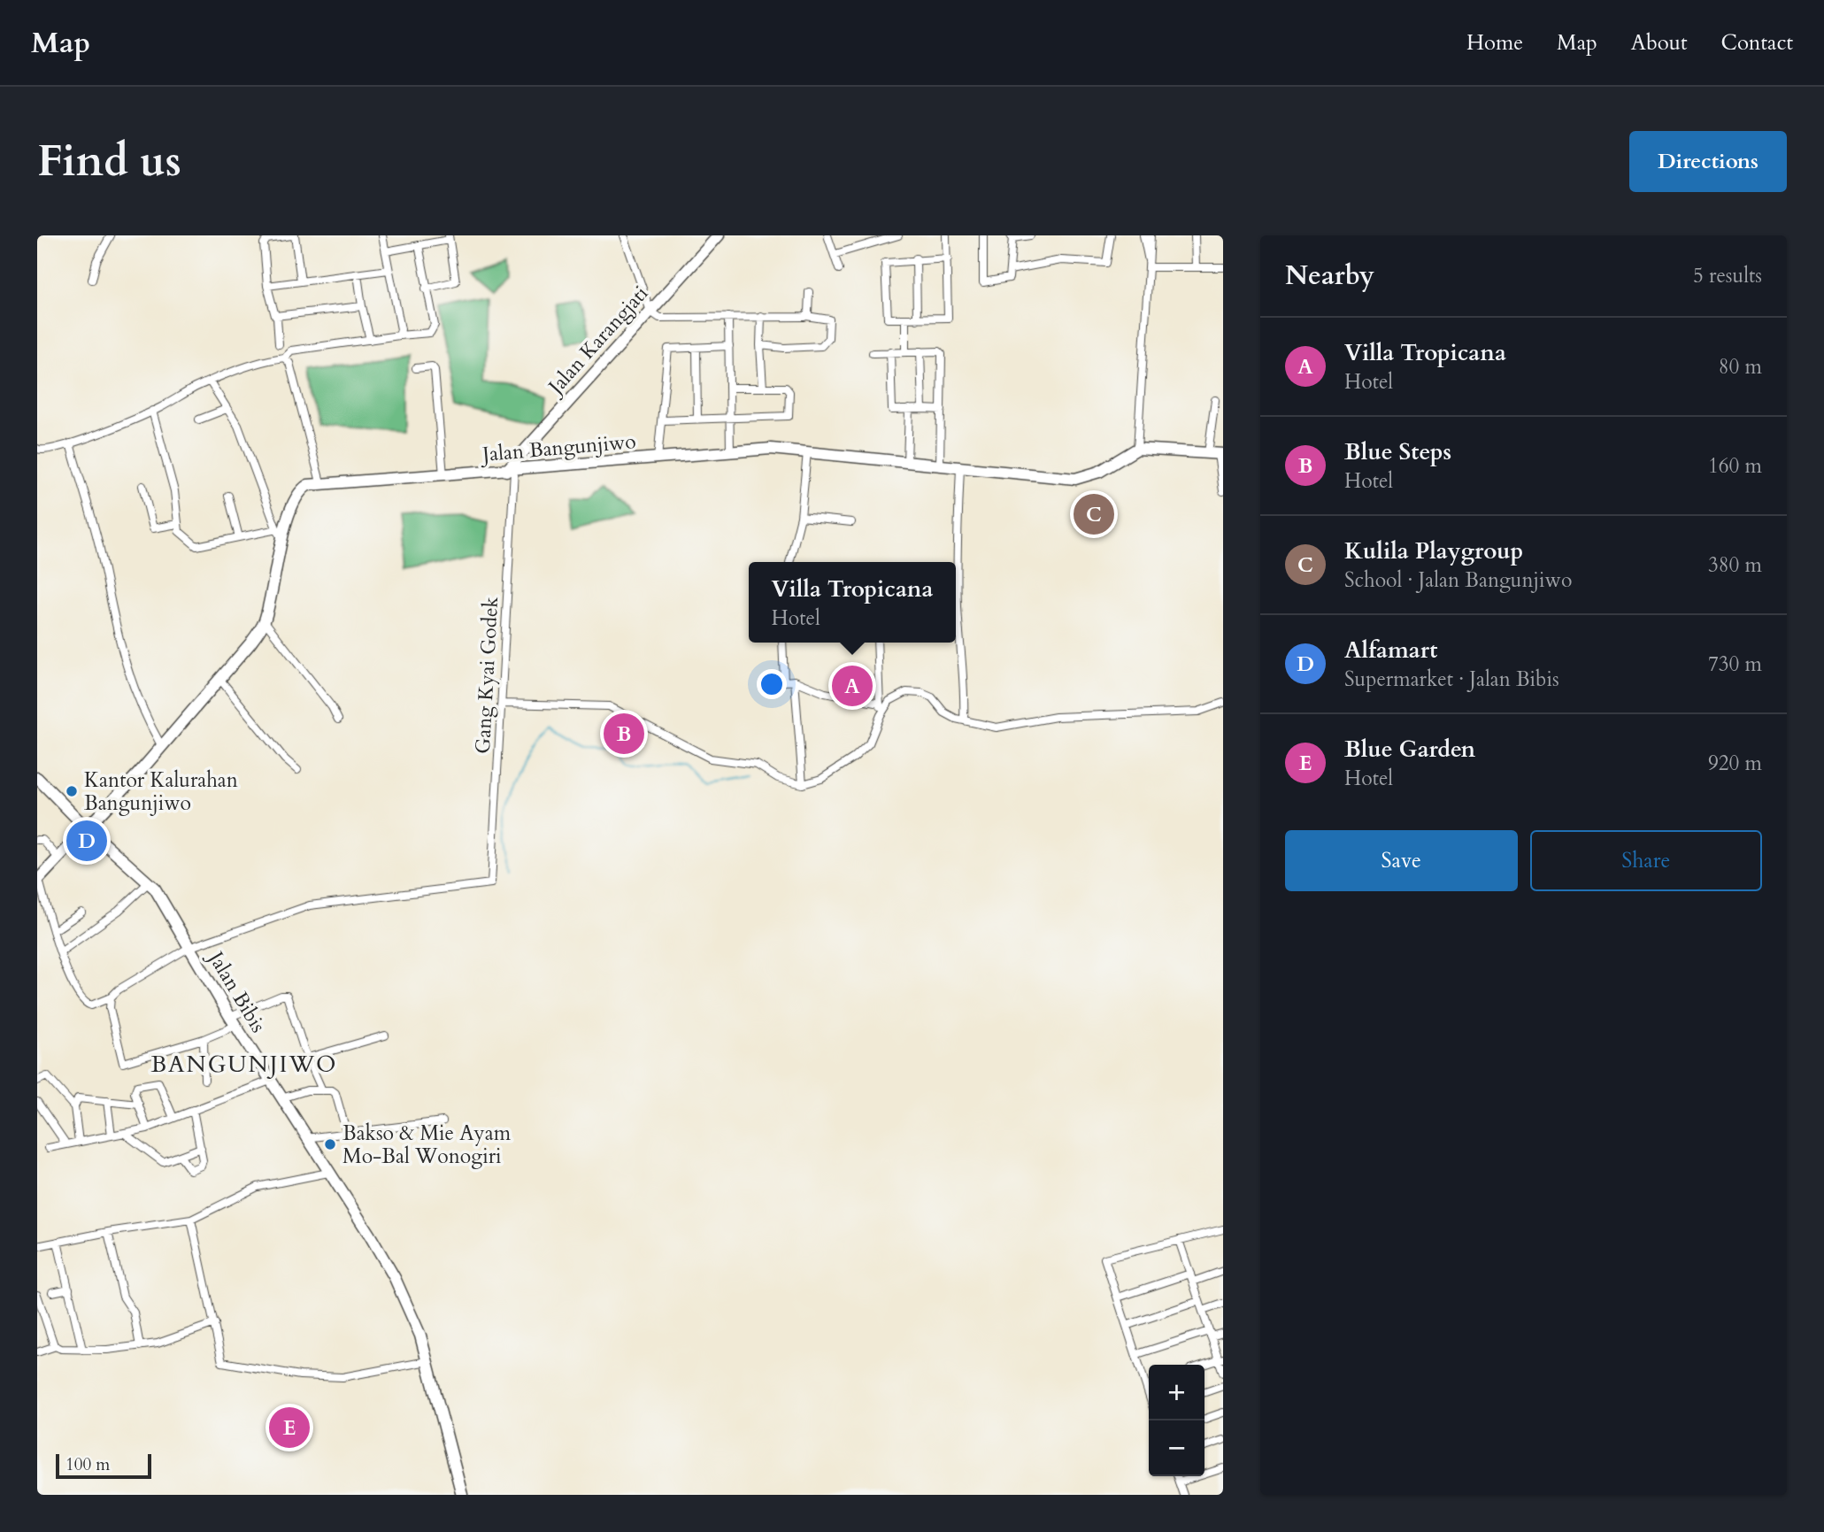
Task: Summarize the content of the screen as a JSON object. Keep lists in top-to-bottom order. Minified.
{"streets":{"main road":["Jalan Karangjati","Jalan Bangunjiwo","Jalan Bibis"],"street":["Gang Kyai Godek"]},"crossings":[["Jalan Karangjati","Jalan Bangunjiwo"],["Jalan Karangjati","Gang Kyai Godek"],["Jalan Bangunjiwo","Gang Kyai Godek"],["Jalan Bangunjiwo","Jalan Bibis"],["Gang Kyai Godek","Jalan Bibis"]],"districts":["BANGUNJIWO"],"places":["Kantor Kalurahan Bangunjiwo","Bakso & Mie Ayam Mo-Bal Wonogiri"],"scale_bar":"100 m","page":{"header":"Map","nav":["Home","Map","About","Contact"],"buttons":["Directions",["Save","Share"]],"title":"Find us","heading":["Nearby","5 results"],"list":[{"mark":"A","name":"Villa Tropicana","note":"Hotel","value":"80 m"},{"mark":"B","name":"Blue Steps","note":"Hotel","value":"160 m"},{"mark":"C","name":"Kulila Playgroup","note":"School · Jalan Bangunjiwo","value":"380 m"},{"mark":"D","name":"Alfamart","note":"Supermarket · Jalan Bibis","value":"730 m"},{"mark":"E","name":"Blue Garden","note":"Hotel","value":"920 m"}],"pins":["C","A","B","D","E"],"popup":["Villa Tropicana","Hotel"],"map_buttons":["+","−"],"scale":"100 m"}}
